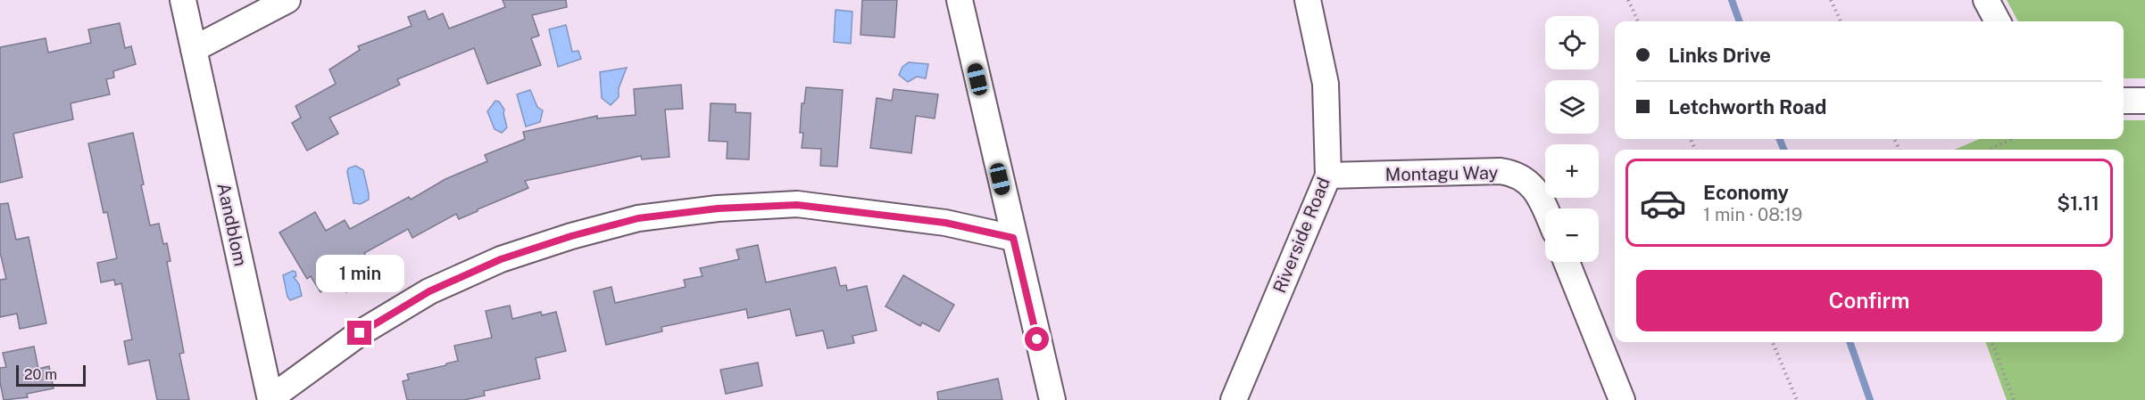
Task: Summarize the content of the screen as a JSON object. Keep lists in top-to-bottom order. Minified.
{"streets":{"street":["Montagu Way","Aandblom","Riverside Road"]},"crossings":[["Montagu Way","Riverside Road"]],"scale_bar":"20 m","page":{"map_buttons":["+","−"],"banner":["Links Drive","Letchworth Road"],"list":[{"name":"Economy","note":"1 min · 08:19","value":"$1.11"}],"bubble":"1 min","buttons":"Confirm","scale":"20 m"}}
